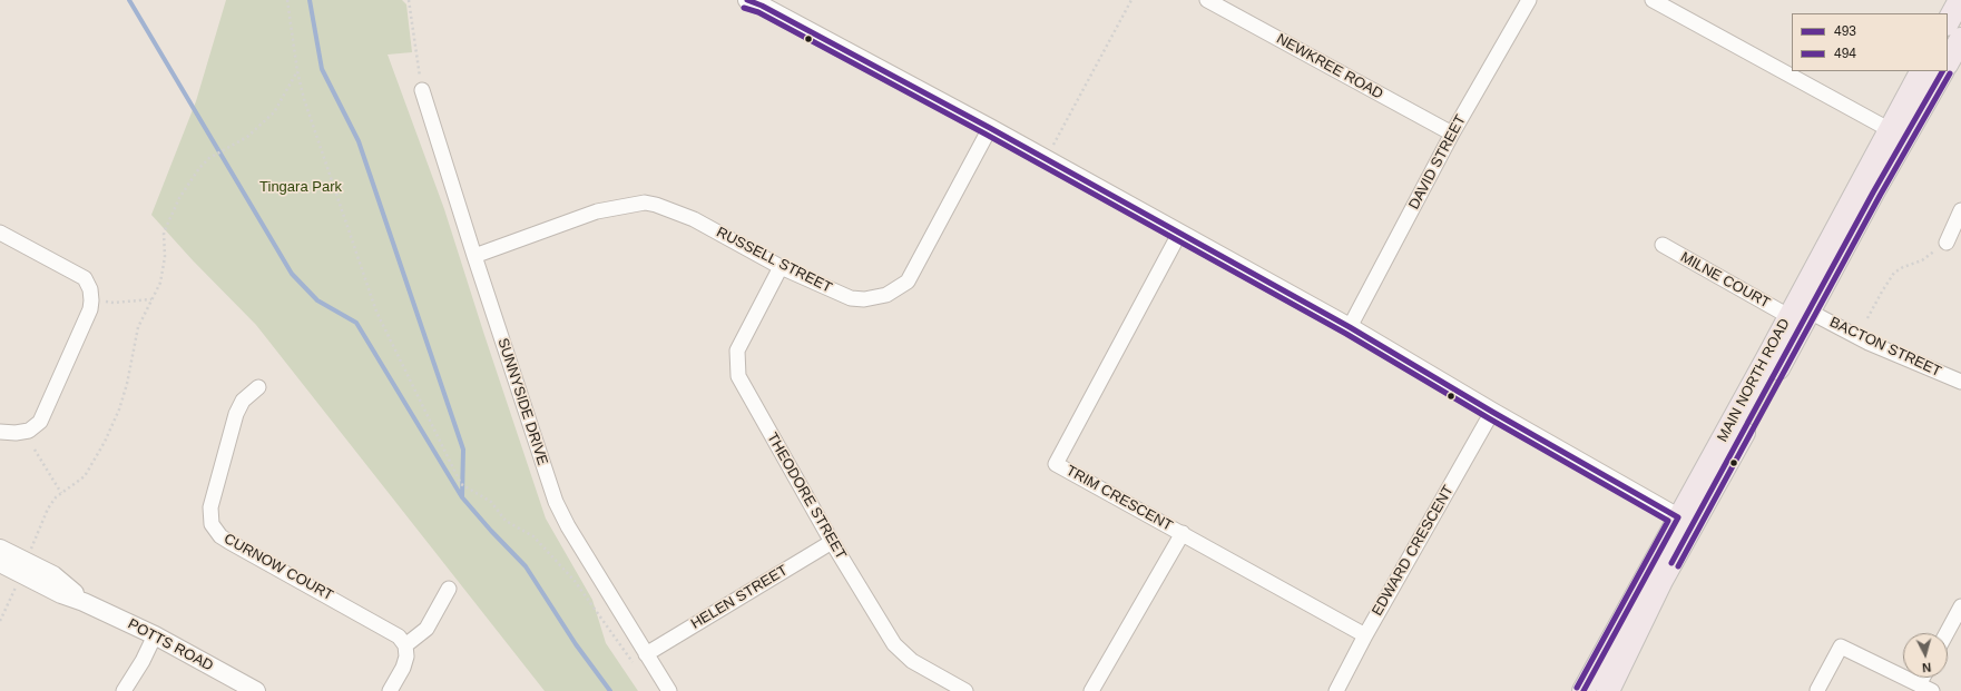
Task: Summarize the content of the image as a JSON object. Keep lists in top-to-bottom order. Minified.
{"streets":{"main road":["MAIN NORTH ROAD"],"street":["NEWKREE ROAD","DAVID STREET","RUSSELL STREET","MILNE COURT","BACTON STREET","SUNNYSIDE DRIVE","THEODORE STREET","TRIM CRESCENT","EDWARD CRESCENT","CURNOW COURT","HELEN STREET","POTTS ROAD"]},"crossings":[["NEWKREE ROAD","DAVID STREET"],["RUSSELL STREET","SUNNYSIDE DRIVE"],["RUSSELL STREET","THEODORE STREET"],["MILNE COURT","MAIN NORTH ROAD"],["BACTON STREET","MAIN NORTH ROAD"],["SUNNYSIDE DRIVE","HELEN STREET"],["THEODORE STREET","HELEN STREET"],["TRIM CRESCENT","EDWARD CRESCENT"]],"parks":["Tingara Park"],"lines":["transit line 493","transit line 494"],"legend":["493","494"],"north":"bottom"}
